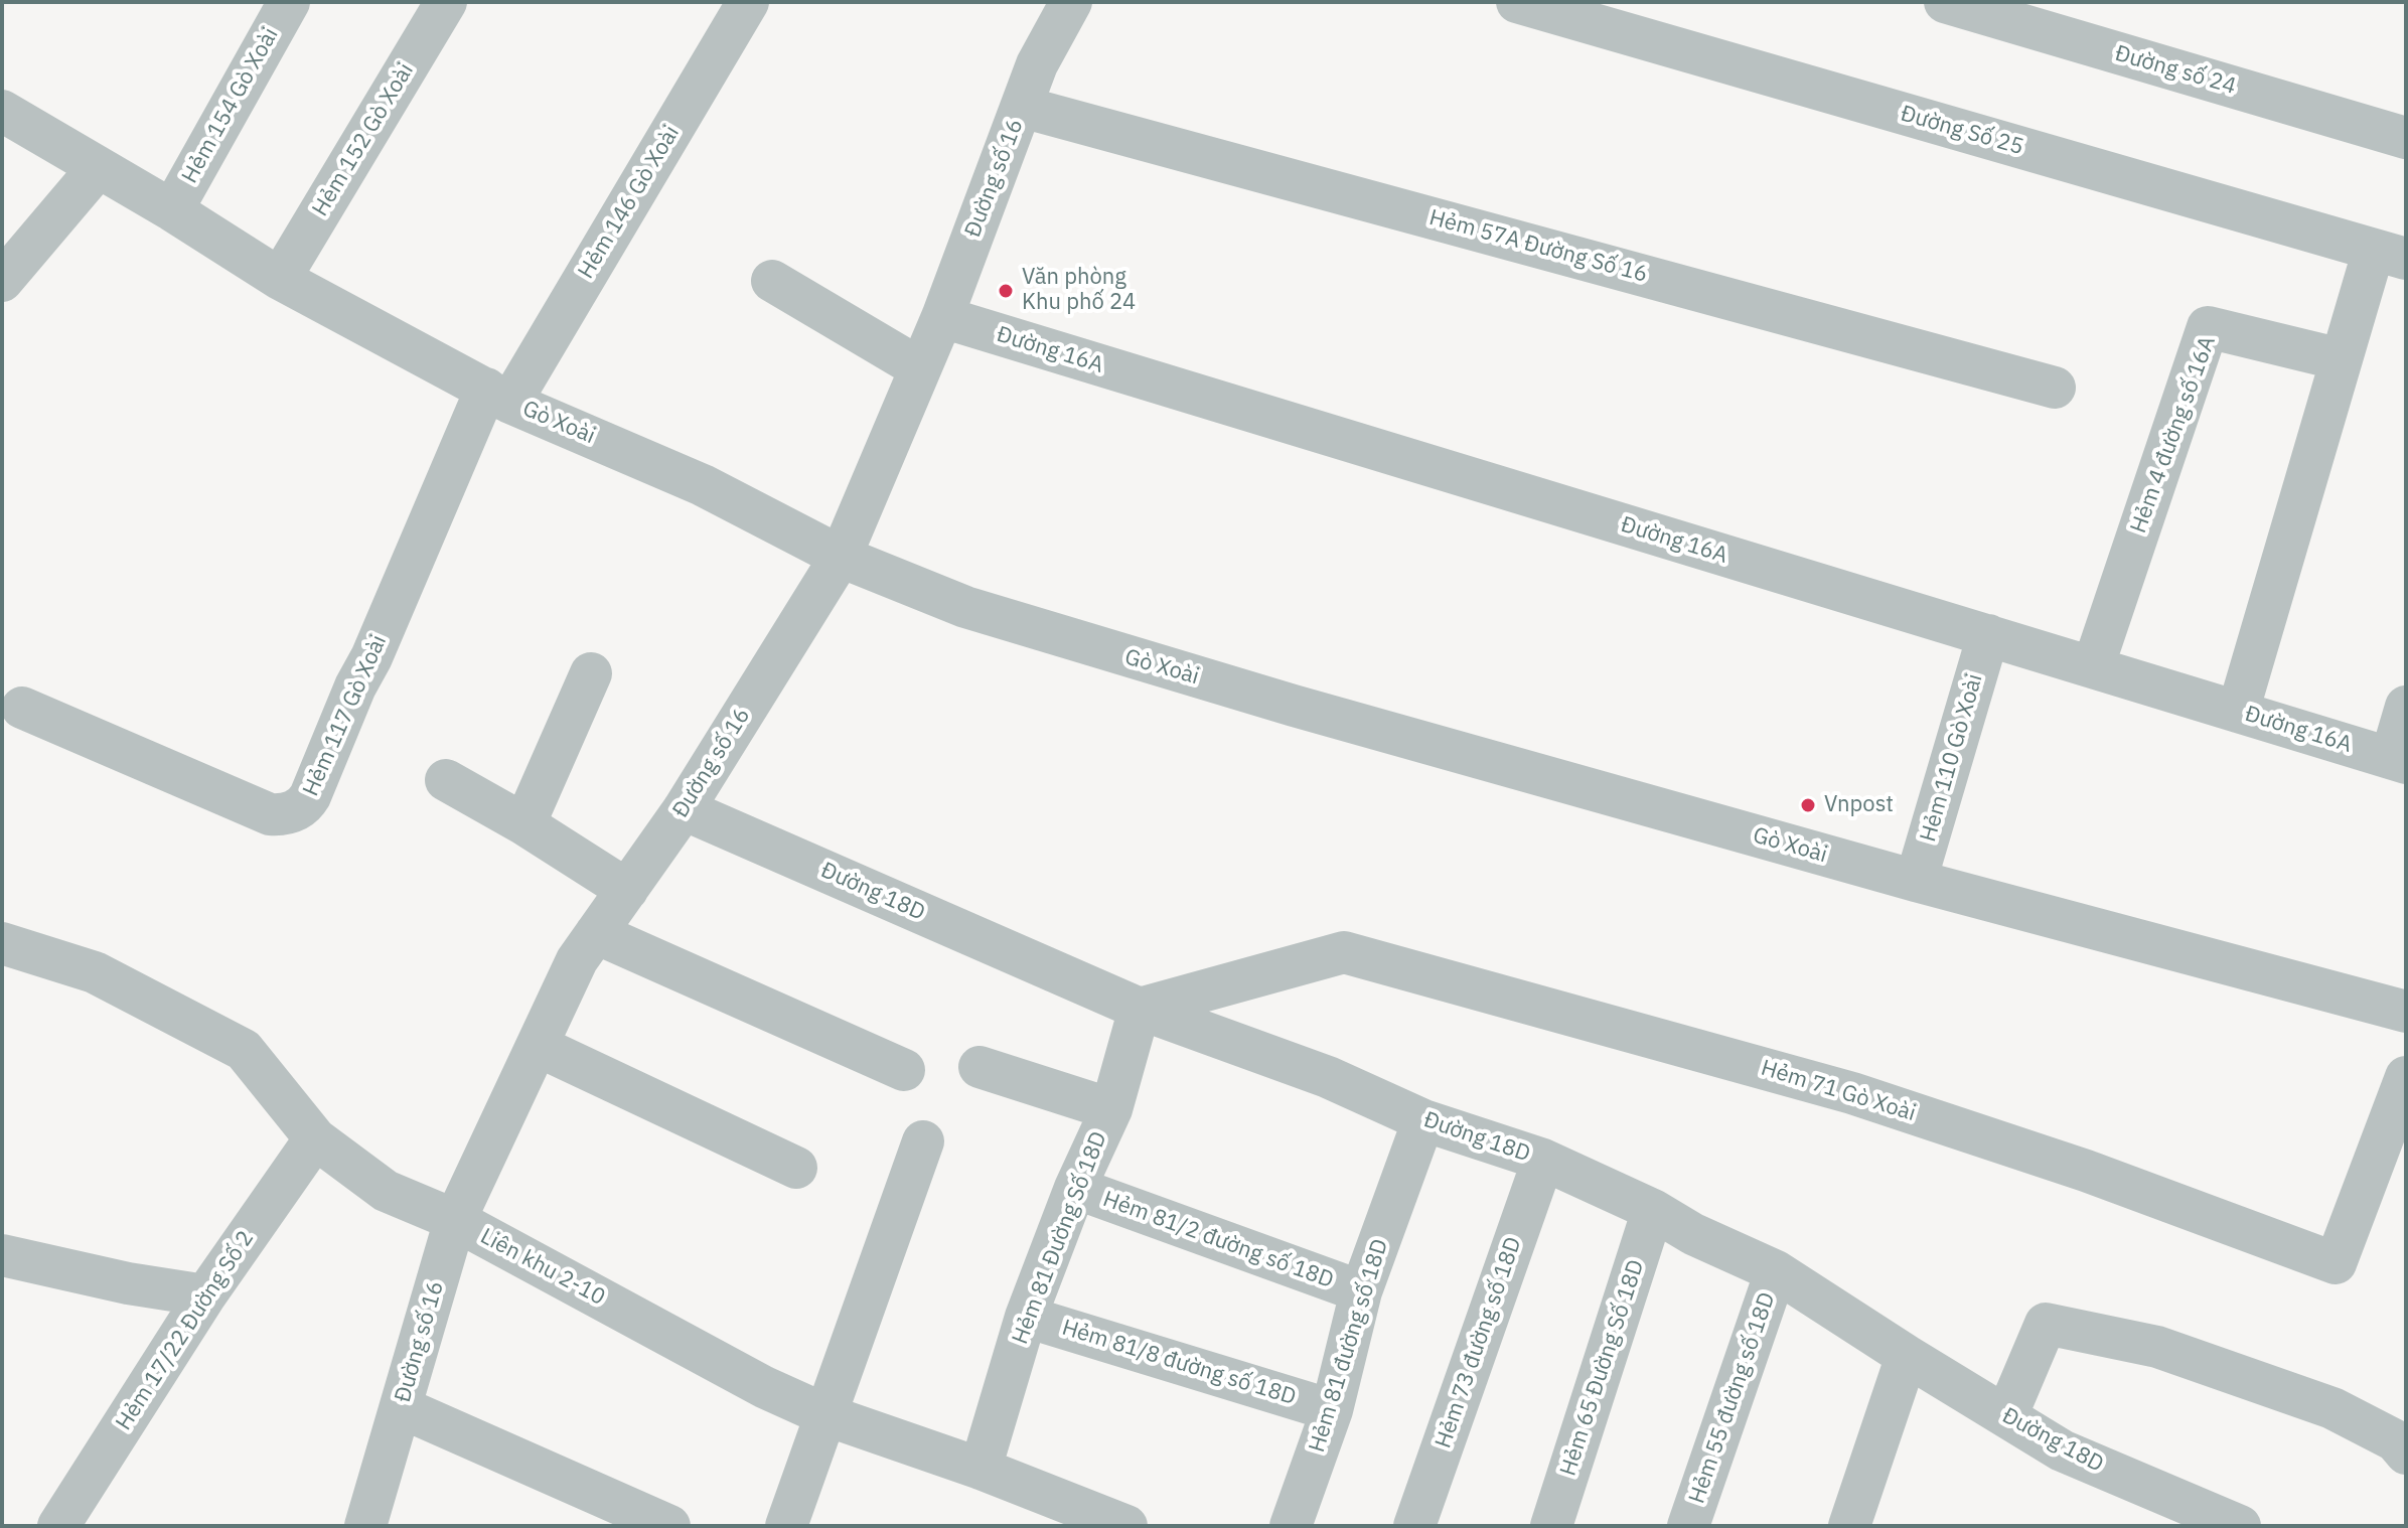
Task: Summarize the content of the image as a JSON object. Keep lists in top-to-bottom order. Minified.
{"streets":{"street":["Đường số 24","Hẻm 154 Gò Xoài","Đường Số 25","Hẻm 152 Gò Xoài","Đường số 16","Hẻm 146 Gò Xoài","Hẻm 57A Đường Số 16","Đường 16A","Gò Xoài","Hẻm 4 đường số 16A","Hẻm 117 Gò Xoài","Hẻm 110 Gò Xoài","Đường 18D","Hẻm 71 Gò Xoài","Hẻm 81 Đường Số 18D","Hẻm 81/2 đường số 18D","Liên khu 2-10","Hẻm 17/22 Đường Số 2","Hẻm 73 đường số 18D","Hẻm 81 đường số 18D","Hẻm 81/8 đường số 18D","Hẻm 65 Đường Số 18D","Hẻm 55 đường số 18D"]},"crossings":[["Hẻm 154 Gò Xoài","Gò Xoài"],["Hẻm 152 Gò Xoài","Gò Xoài"],["Đường số 16","Hẻm 57A Đường Số 16"],["Đường số 16","Đường 16A"],["Đường số 16","Gò Xoài"],["Đường số 16","Đường 18D"],["Đường số 16","Liên khu 2-10"],["Hẻm 146 Gò Xoài","Gò Xoài"],["Hẻm 146 Gò Xoài","Hẻm 117 Gò Xoài"],["Đường 16A","Hẻm 4 đường số 16A"],["Đường 16A","Hẻm 110 Gò Xoài"],["Gò Xoài","Hẻm 117 Gò Xoài"],["Gò Xoài","Hẻm 110 Gò Xoài"],["Đường 18D","Hẻm 71 Gò Xoài"],["Đường 18D","Hẻm 81 Đường Số 18D"],["Đường 18D","Hẻm 73 đường số 18D"],["Đường 18D","Hẻm 81 đường số 18D"],["Đường 18D","Hẻm 65 Đường Số 18D"],["Đường 18D","Hẻm 55 đường số 18D"],["Hẻm 71 Gò Xoài","Hẻm 81 Đường Số 18D"],["Hẻm 81 Đường Số 18D","Hẻm 81/2 đường số 18D"],["Hẻm 81 Đường Số 18D","Liên khu 2-10"],["Hẻm 81 Đường Số 18D","Hẻm 81/8 đường số 18D"],["Hẻm 81/2 đường số 18D","Hẻm 81 đường số 18D"],["Liên khu 2-10","Hẻm 17/22 Đường Số 2"],["Hẻm 81 đường số 18D","Hẻm 81/8 đường số 18D"]],"places":["Văn phòng Khu phố 24","Vnpost"]}
